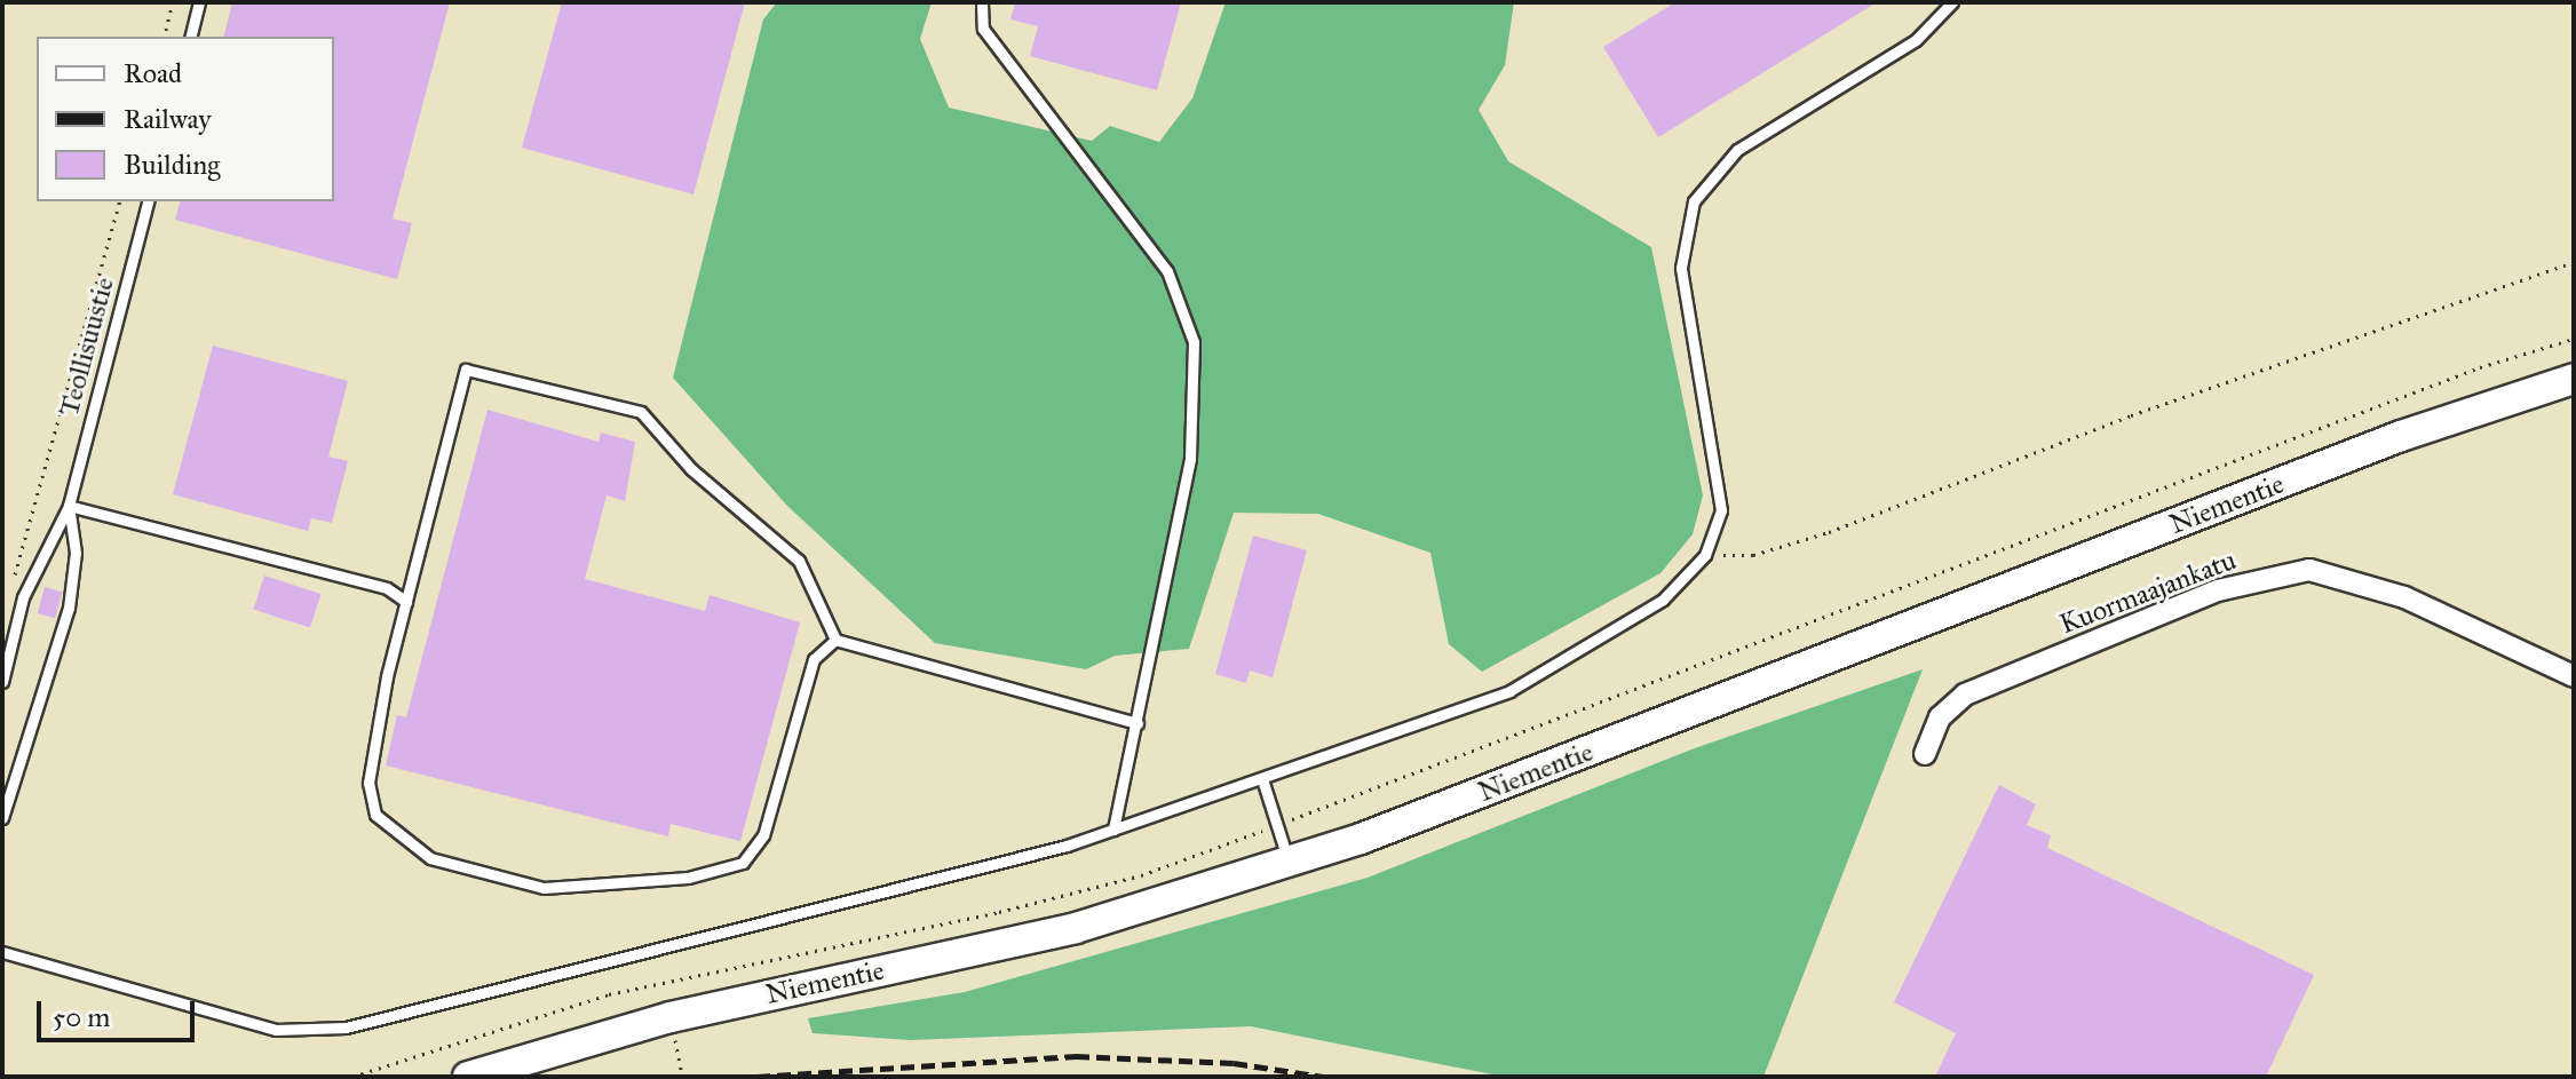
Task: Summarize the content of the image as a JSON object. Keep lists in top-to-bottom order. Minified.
{"streets":{"main road":["Niementie"],"street":["Kuormaajankatu"],"lane":["Teollisuustie"]},"legend":["Road","Railway","Building"],"scale_bar":"50 m"}
